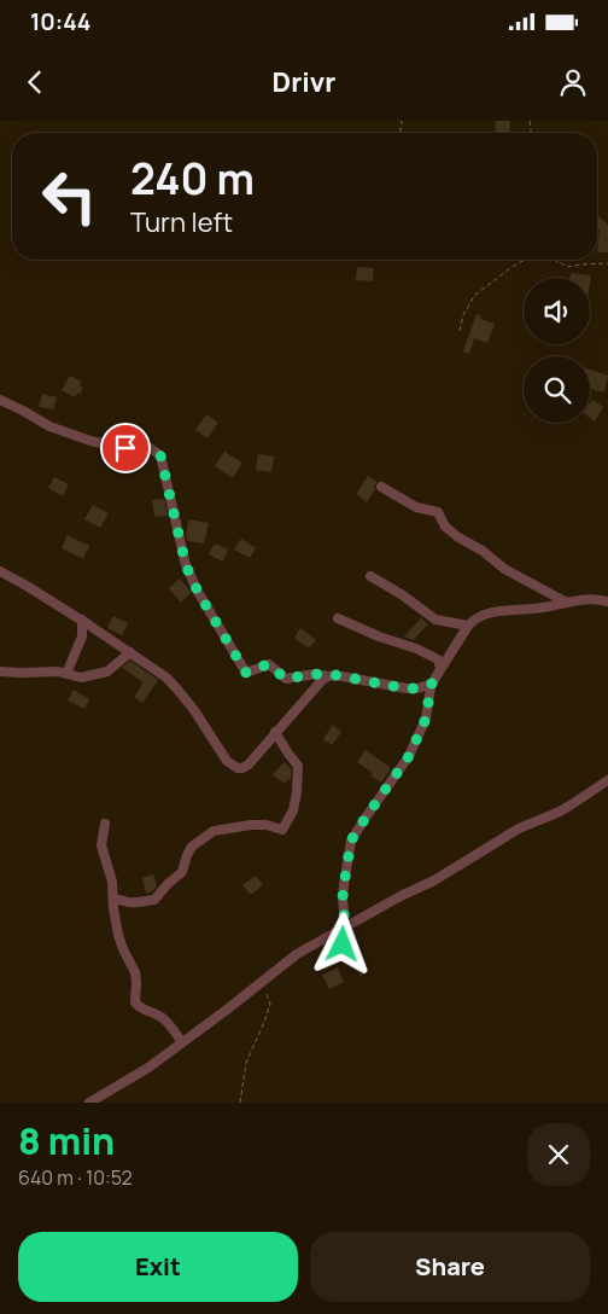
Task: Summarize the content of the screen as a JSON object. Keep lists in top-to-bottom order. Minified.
{"page":{"status":"10:44","header":"Drivr","turn":["240 m","Turn left"],"heading":["8 min","640 m · 10:52"],"buttons":["Exit","Share"]}}
